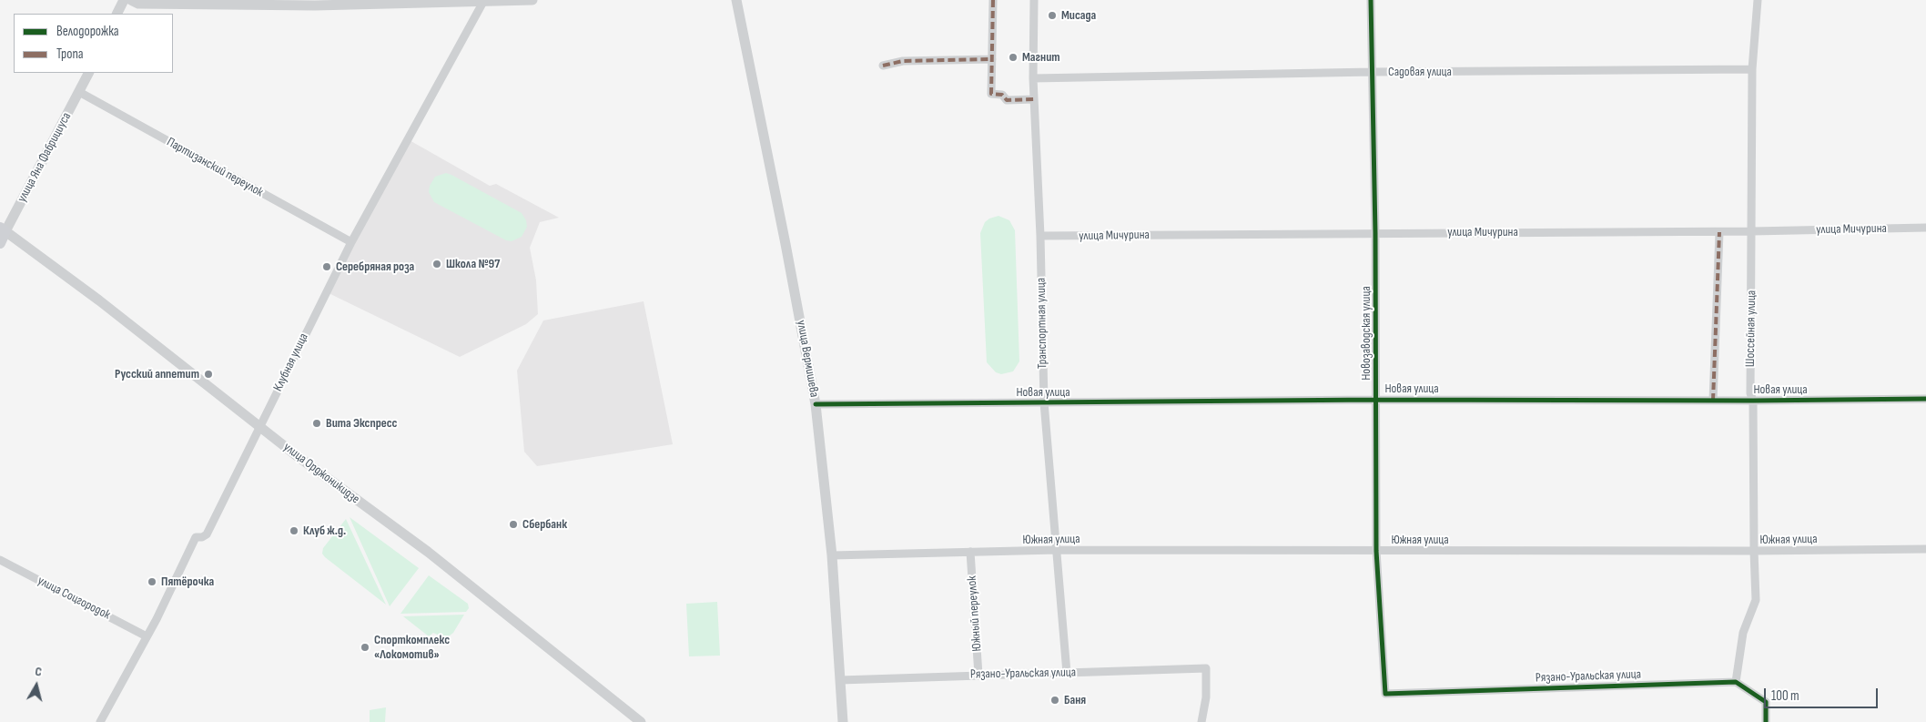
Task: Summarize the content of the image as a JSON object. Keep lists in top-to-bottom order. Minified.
{"streets":{"main road":["улица Яна Фабрициуса"],"street":["Садовая улица","Партизанский переулок","улица Мичурина","Транспортная улица","Шоссейная улица","Новозаводская улица","улица Вермишева","Клубная улица","Новая улица","улица Орджоникидзе","Южная улица","улица Соцгородок","Южный переулок","Рязано-Уральская улица"]},"crossings":[["Садовая улица","Транспортная улица"],["Садовая улица","Шоссейная улица"],["Садовая улица","Новозаводская улица"],["улица Яна Фабрициуса","Партизанский переулок"],["улица Яна Фабрициуса","улица Орджоникидзе"],["Партизанский переулок","Клубная улица"],["улица Мичурина","Транспортная улица"],["улица Мичурина","Шоссейная улица"],["улица Мичурина","Новозаводская улица"],["Транспортная улица","Новая улица"],["Транспортная улица","Южная улица"],["Транспортная улица","Рязано-Уральская улица"],["Шоссейная улица","Новая улица"],["Шоссейная улица","Южная улица"],["Шоссейная улица","Рязано-Уральская улица"],["Новозаводская улица","Новая улица"],["Новозаводская улица","Южная улица"],["Новозаводская улица","Рязано-Уральская улица"],["улица Вермишева","Новая улица"],["улица Вермишева","Южная улица"],["улица Вермишева","Рязано-Уральская улица"],["Клубная улица","улица Орджоникидзе"],["Клубная улица","улица Соцгородок"],["Южная улица","Южный переулок"],["Южный переулок","Рязано-Уральская улица"]],"places":["Мисада","Магнит","Школа №97","Серебряная роза","Русский аппетит","Вита Экспресс","Сбербанк","Клуб ж.д.","Пятёрочка","Спорткомплекс «Локомотив»","Баня"],"legend":["Велодорожка","Тропа"],"scale_bar":"100 m","north":"top"}
